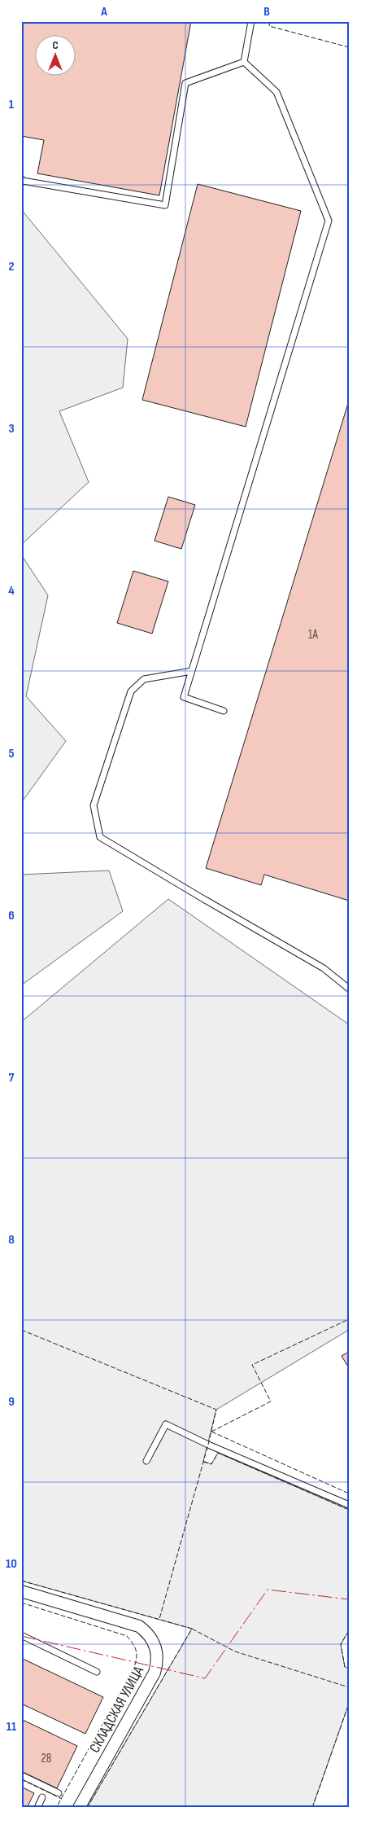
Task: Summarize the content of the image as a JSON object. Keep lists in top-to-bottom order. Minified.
{"streets":{"street":["СКЛАДСКАЯ УЛИЦА"]},"house_numbers":["1А","28"],"north":"top","grid":{"columns":["A","B"],"rows":["1","2","3","4","5","6","7","8","9","10","11"]}}
